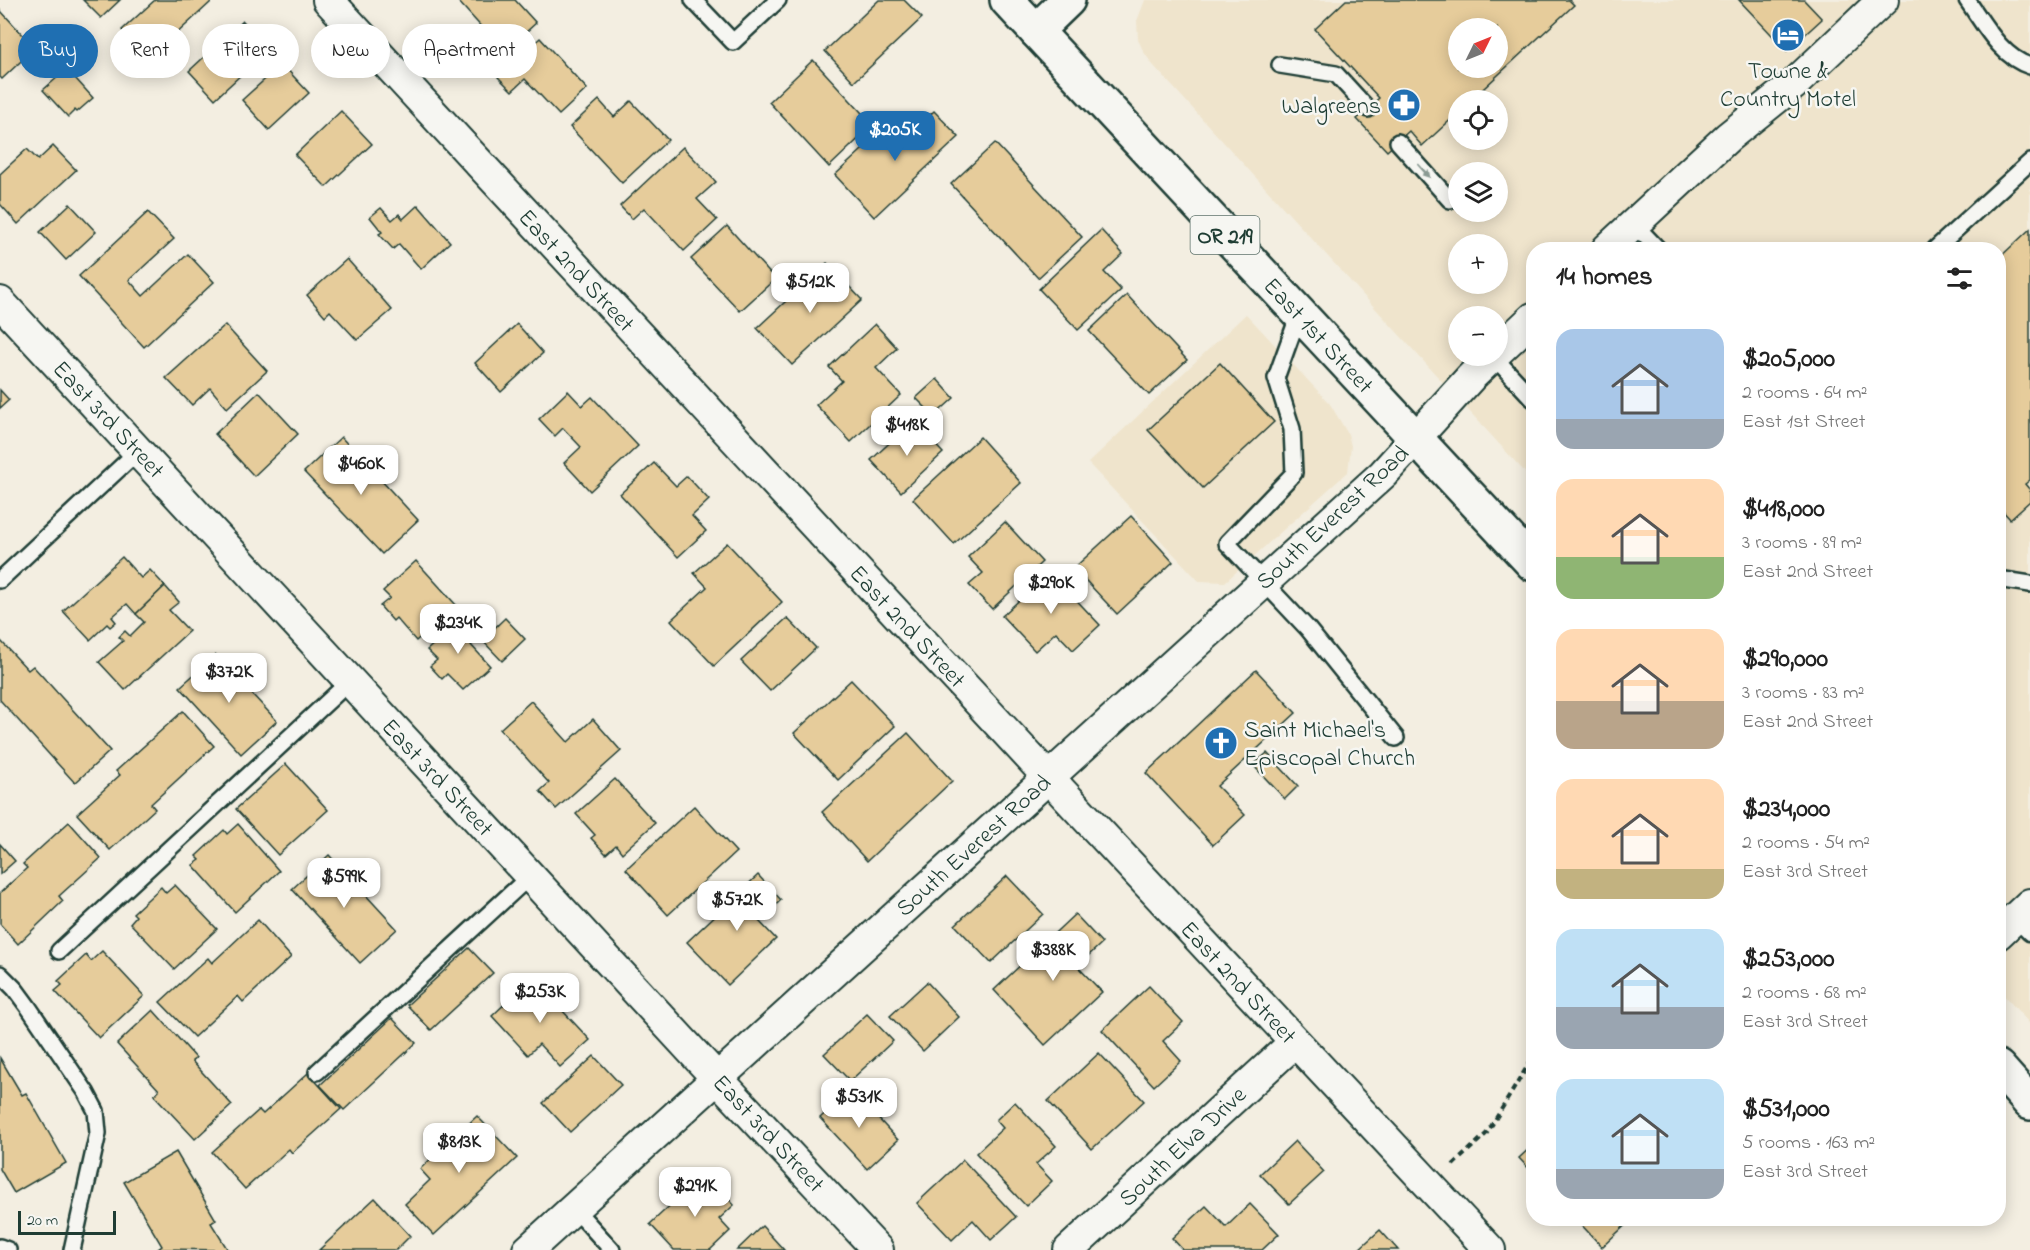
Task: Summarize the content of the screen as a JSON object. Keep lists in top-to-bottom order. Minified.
{"streets":{"main road":["OR 219","East 1st Street"],"street":["East 2nd Street","East 3rd Street","South Everest Road","South Elva Drive"]},"crossings":[["East 2nd Street","South Everest Road"],["East 2nd Street","South Elva Drive"],["East 1st Street","South Everest Road"],["East 3rd Street","South Everest Road"]],"places":{"hotel":["Towne & Country Motel"],"pharmacy":["Walgreens"],"church":["Saint Michael's Episcopal Church"]},"scale_bar":"20 m","north":"top right","page":{"map_buttons":["+","−"],"chip":["Buy","Rent","Filters","New","Apartment"],"price":["$205K","$512K","$418K","$460K","$290K","$234K","$372K","$599K","$572K","$388K","$253K","$531K","$813K","$291K"],"heading":"14 homes","list":[{"name":"$205,000","note":"2 rooms · 64 m² · East 1st Street"},{"name":"$418,000","note":"3 rooms · 89 m² · East 2nd Street"},{"name":"$290,000","note":"3 rooms · 83 m² · East 2nd Street"},{"name":"$234,000","note":"2 rooms · 54 m² · East 3rd Street"},{"name":"$253,000","note":"2 rooms · 68 m² · East 3rd Street"},{"name":"$531,000","note":"5 rooms · 163 m² · East 3rd Street"}],"scale":"20 m"}}
